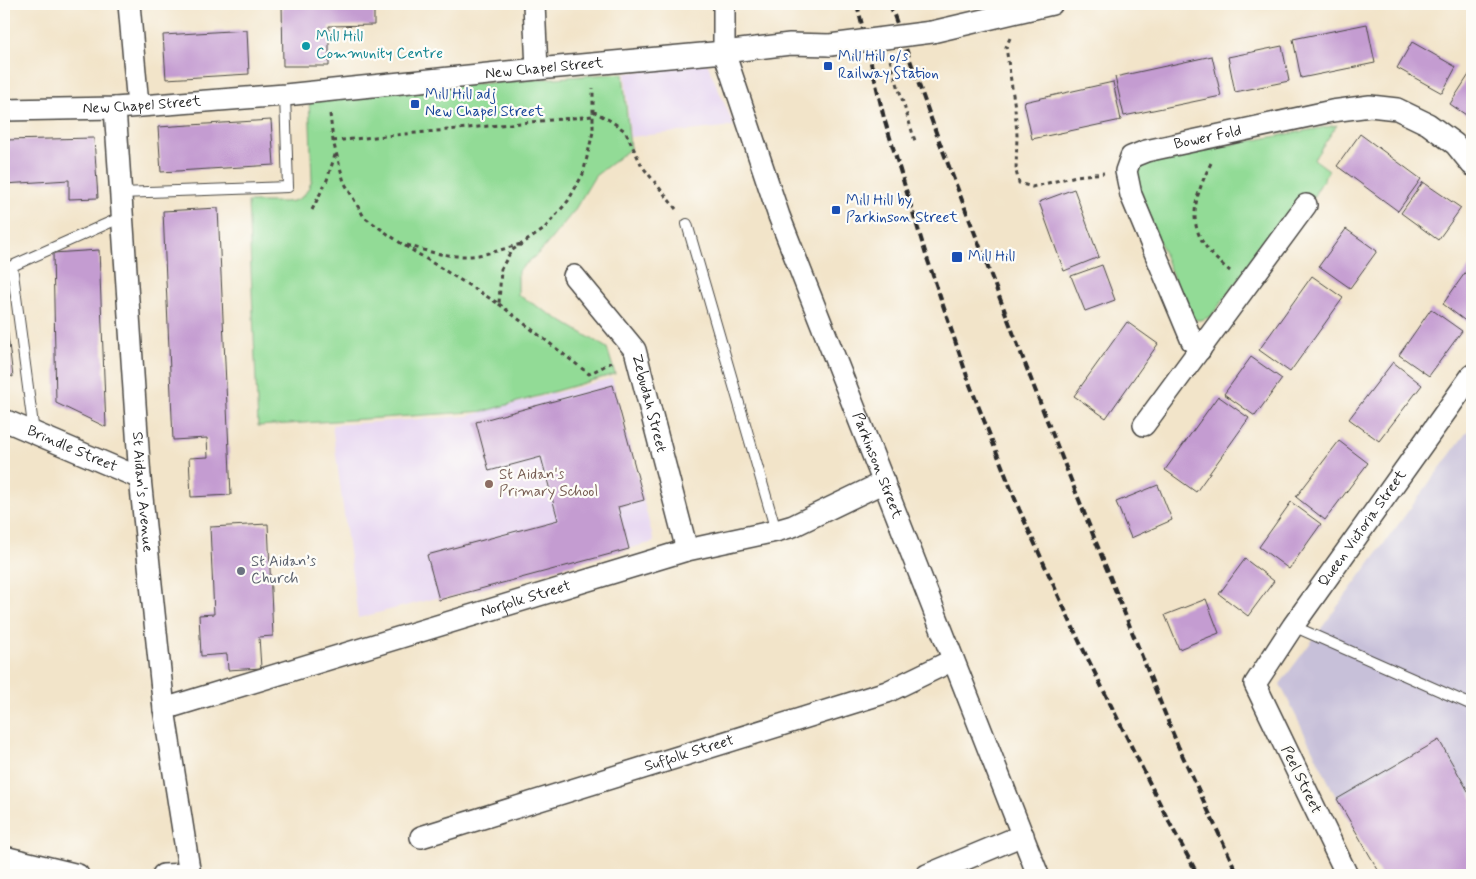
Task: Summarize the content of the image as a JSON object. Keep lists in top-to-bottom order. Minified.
{"streets":{"street":["New Chapel Street","Bower Fold","Zebudah Street","Brindle Street","Parkinson Street","St Aidan's Avenue","Queen Victoria Street","Norfolk Street","Suffolk Street","Peel Street"]},"crossings":[["New Chapel Street","Parkinson Street"],["New Chapel Street","St Aidan's Avenue"],["Zebudah Street","Norfolk Street"],["Brindle Street","St Aidan's Avenue"],["Parkinson Street","Norfolk Street"],["Parkinson Street","Suffolk Street"],["St Aidan's Avenue","Norfolk Street"],["Queen Victoria Street","Peel Street"]],"places":{"other":["Mill Hill Community Centre","St Aidan's Primary School","St Aidan’s Church"],"transit":["Mill Hill o/s Railway Station","Mill Hill adj New Chapel Street","Mill Hill by Parkinson Street","Mill Hill"]}}
